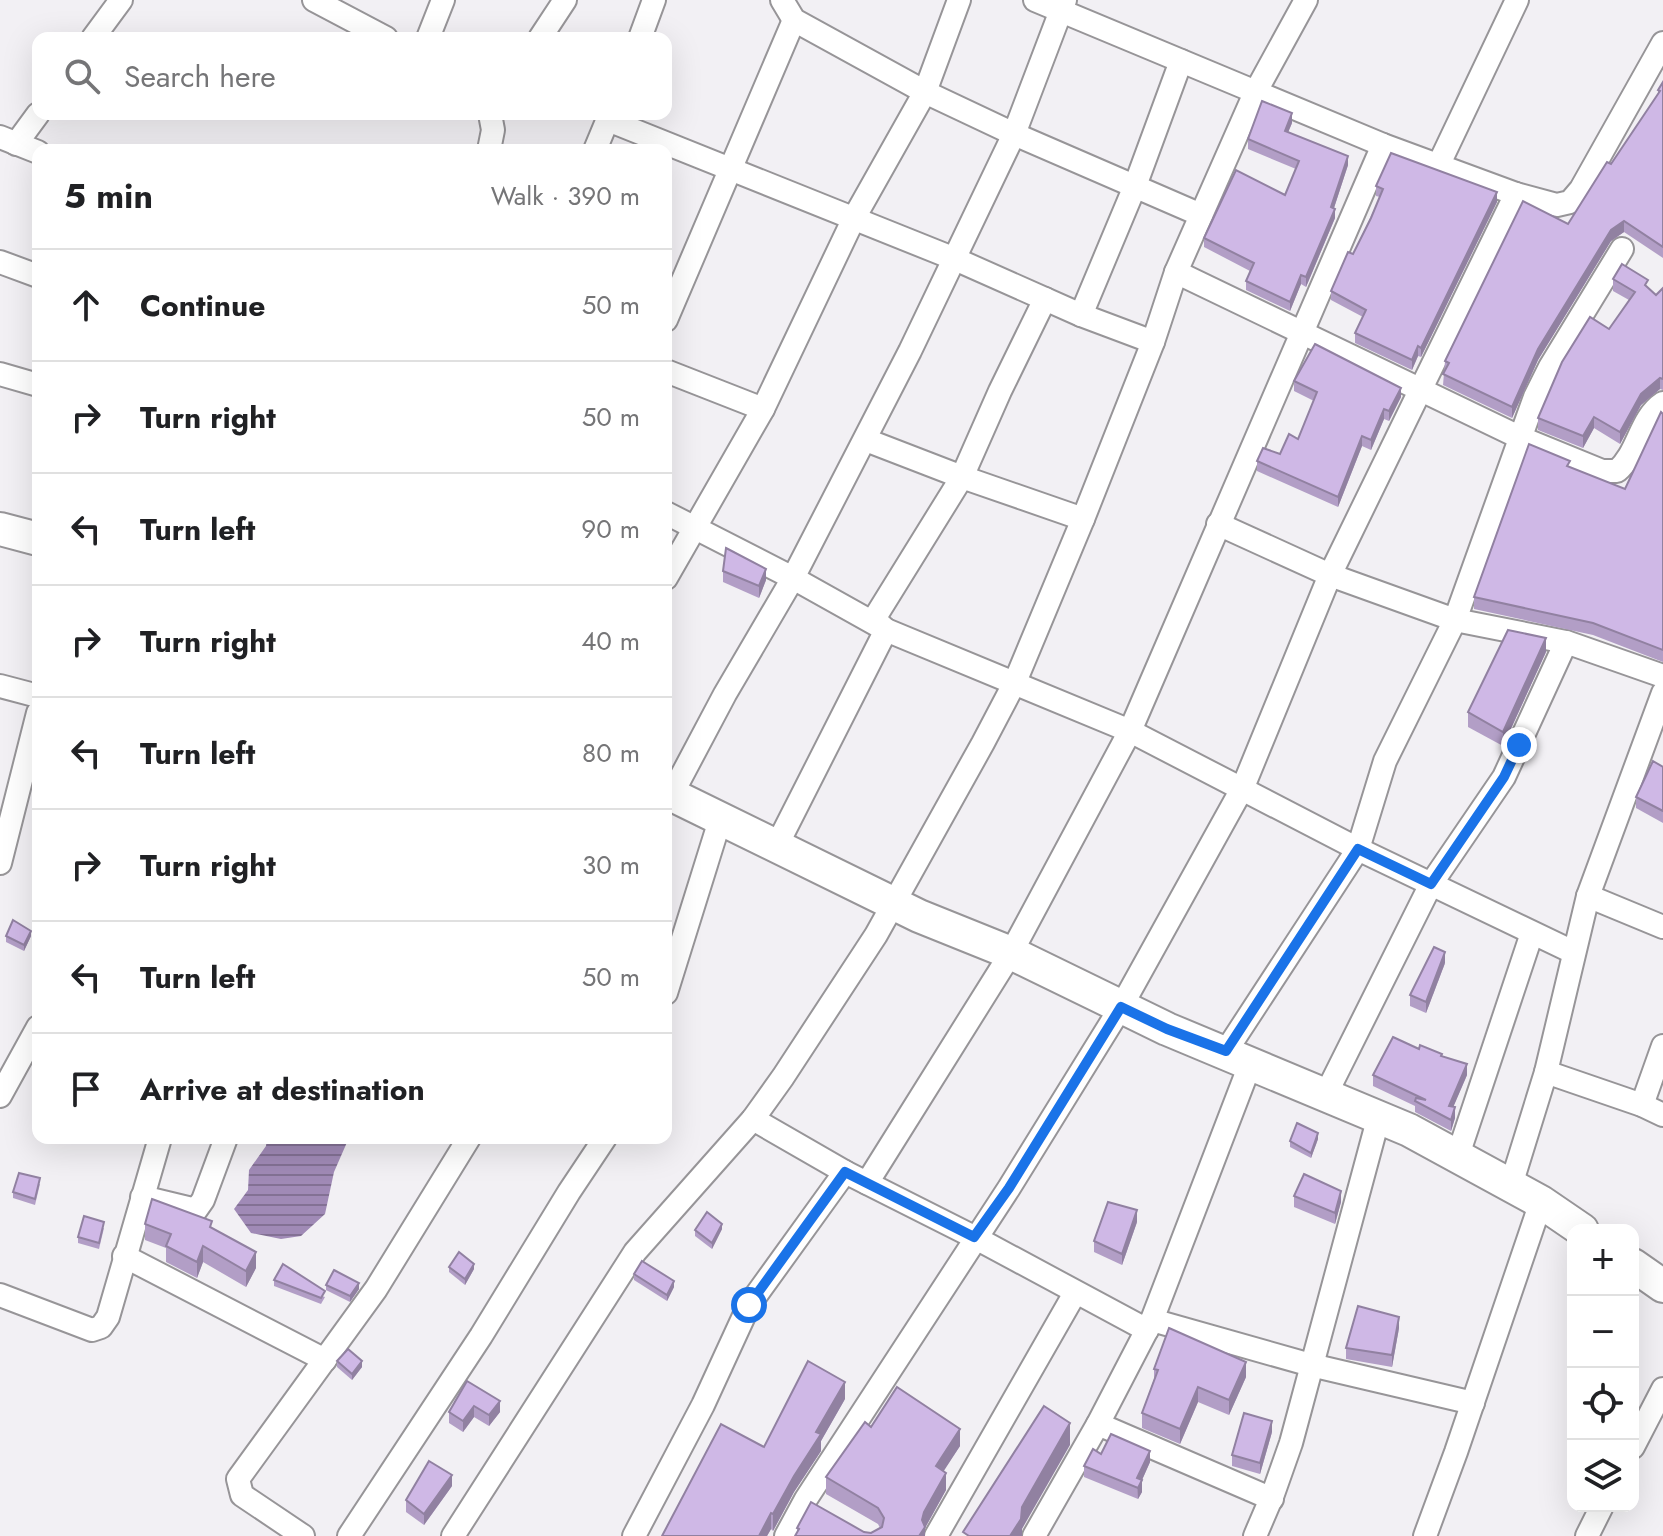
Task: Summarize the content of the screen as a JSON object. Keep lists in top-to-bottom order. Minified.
{"page":{"search":"Search here","heading":["5 min","Walk · 390 m"],"list":[["Continue","50 m"],["Turn right","50 m"],["Turn left","90 m"],["Turn right","40 m"],["Turn left","80 m"],["Turn right","30 m"],["Turn left","50 m"],"Arrive at destination"],"map_buttons":["+","−"]}}
